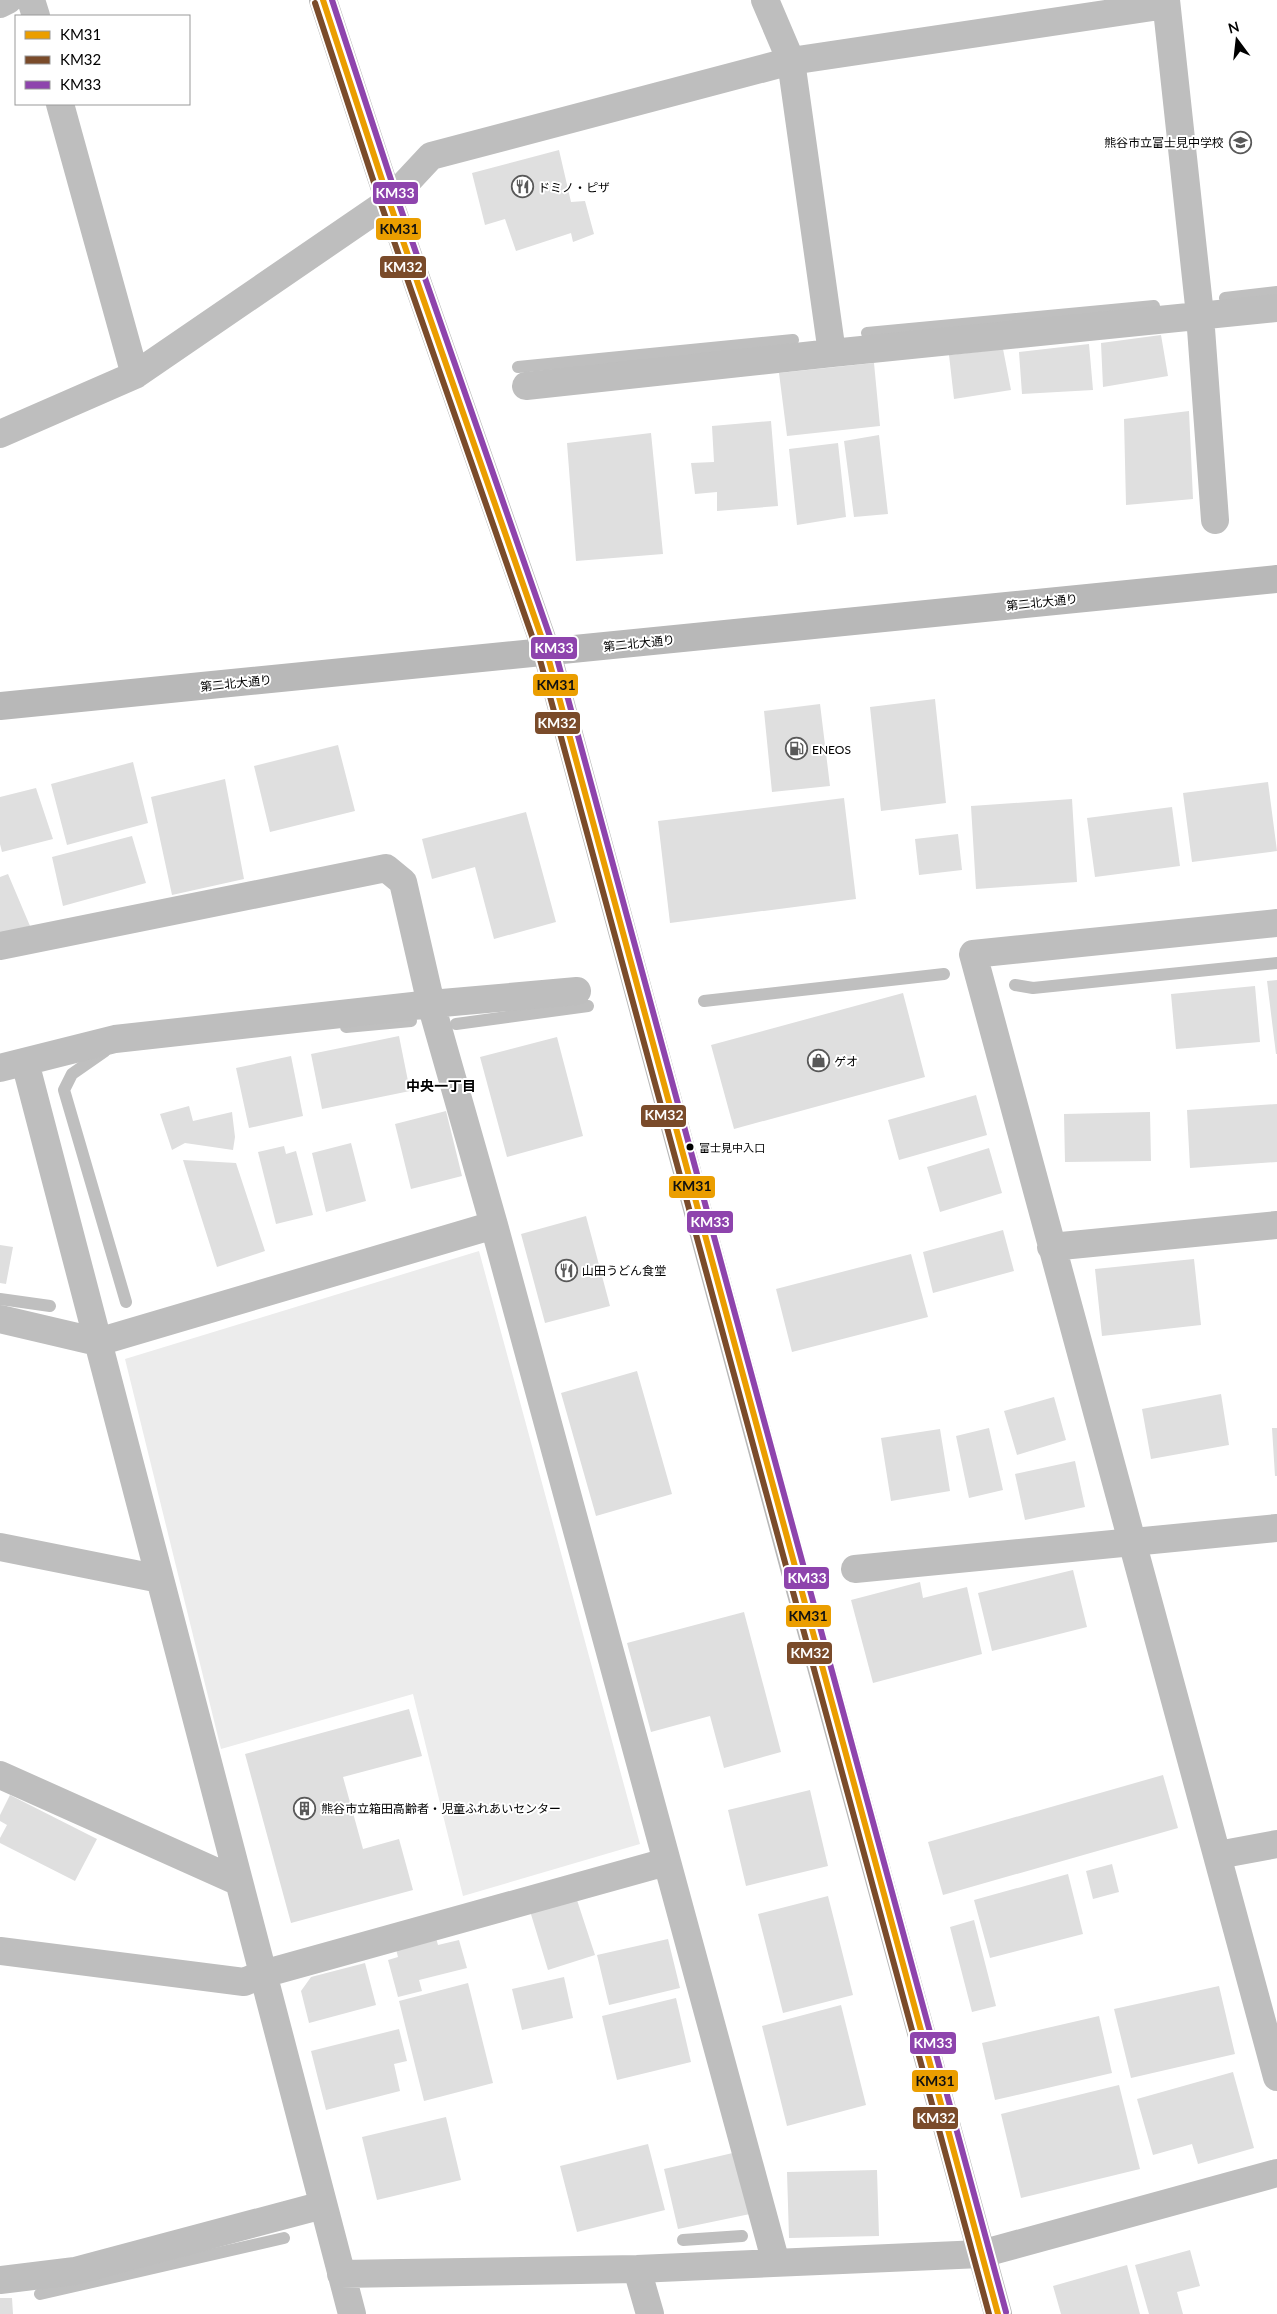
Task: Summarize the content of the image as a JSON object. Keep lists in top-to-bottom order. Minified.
{"streets":{"street":["第二北大通り"]},"districts":["中央一丁目"],"places":{"school or university":["熊谷市立富士見中学校"],"restaurant":["ドミノ・ピザ","山田うどん食堂"],"fuel station":["ENEOS"],"shop":["ゲオ"],"other":["富士見中入口"],"building":["熊谷市立箱田高齢者・児童ふれあいセンター"]},"lines":["transit line KM31","transit line KM33","transit line KM32"],"legend":["KM31","KM32","KM33"],"north":"top"}
